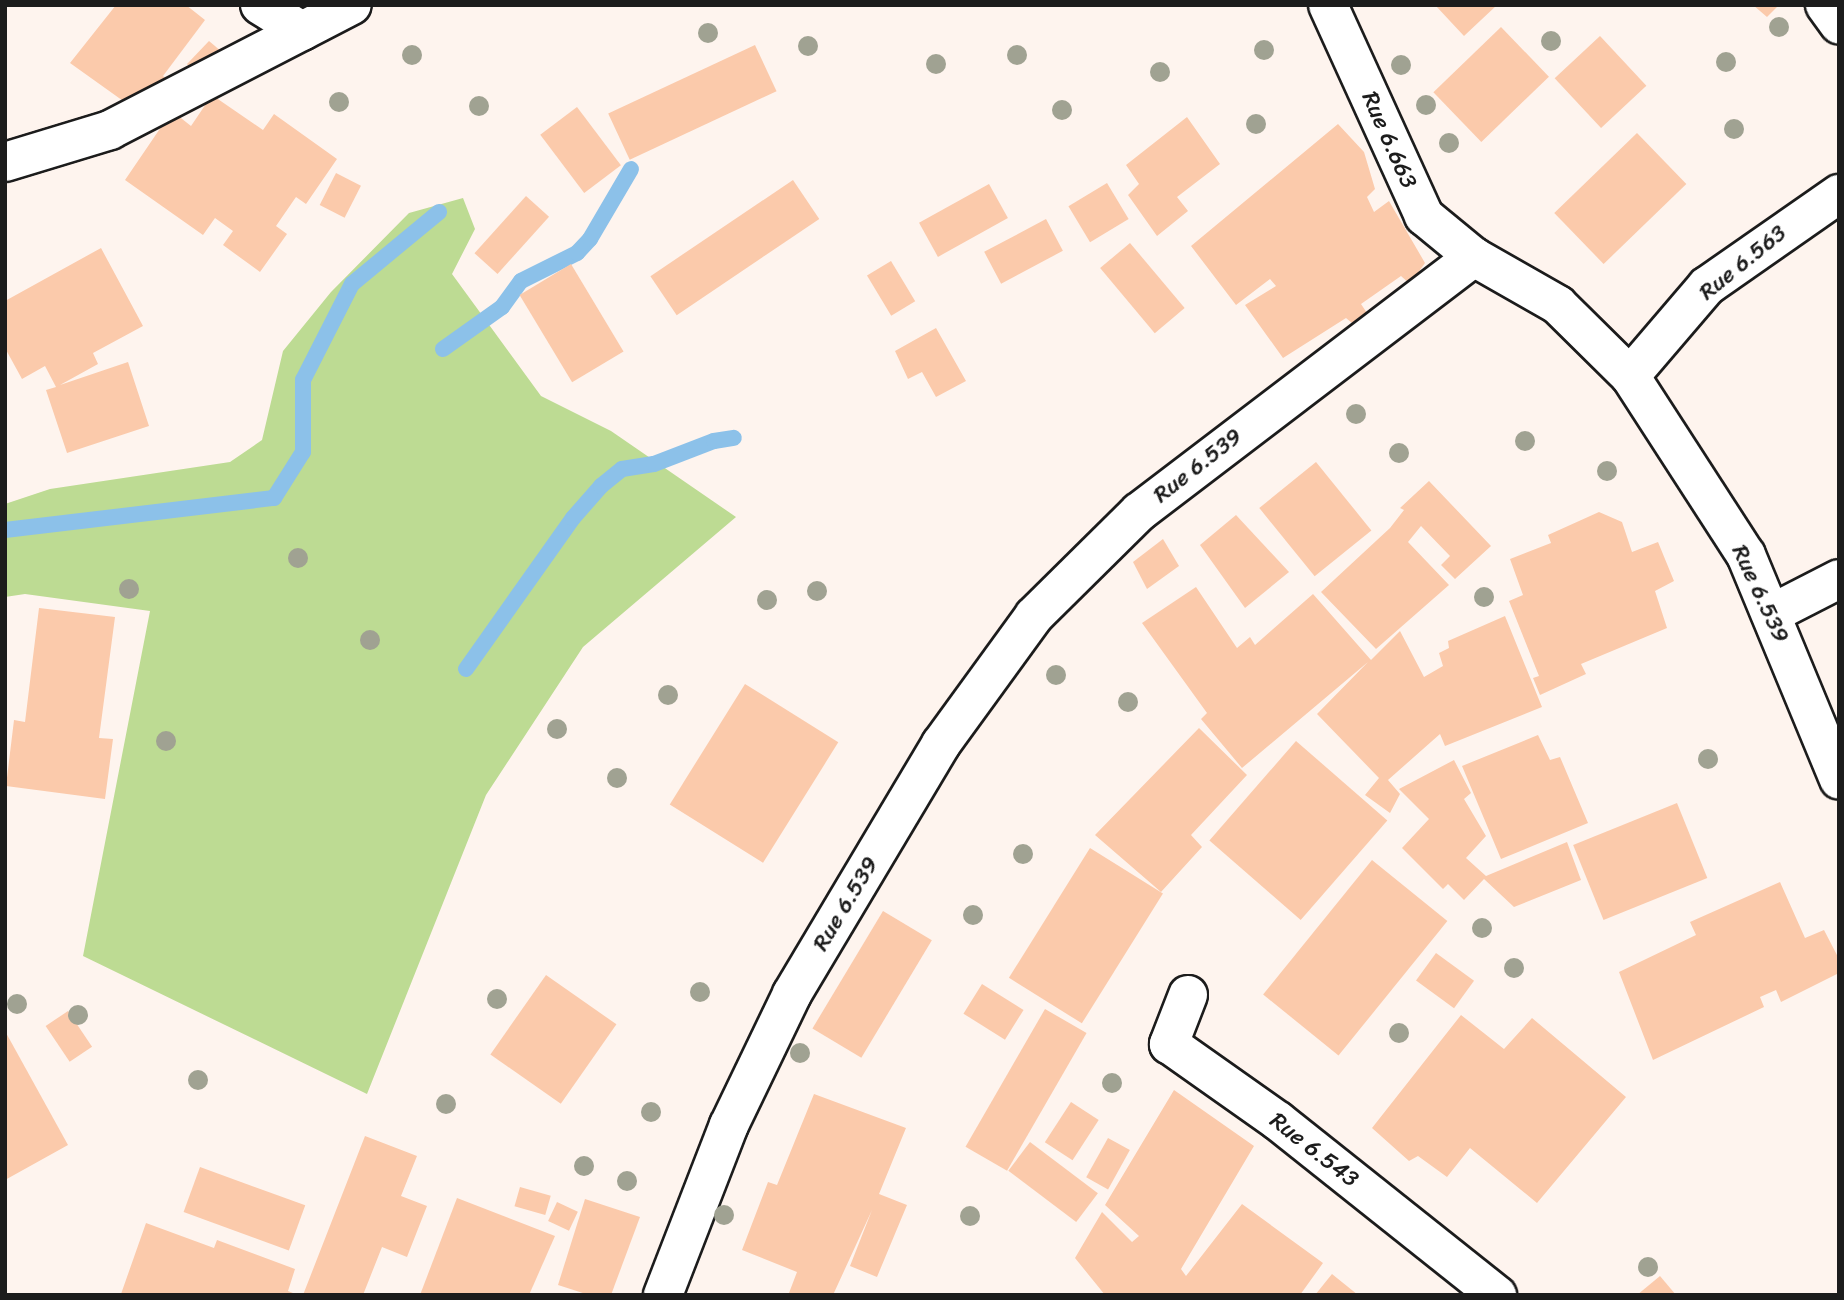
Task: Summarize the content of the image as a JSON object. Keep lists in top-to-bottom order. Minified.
{"streets":{"street":["Rue 6.663","Rue 6.563","Rue 6.539","Rue 6.543"]},"crossings":[["Rue 6.663","Rue 6.539"],["Rue 6.563","Rue 6.539"]]}
